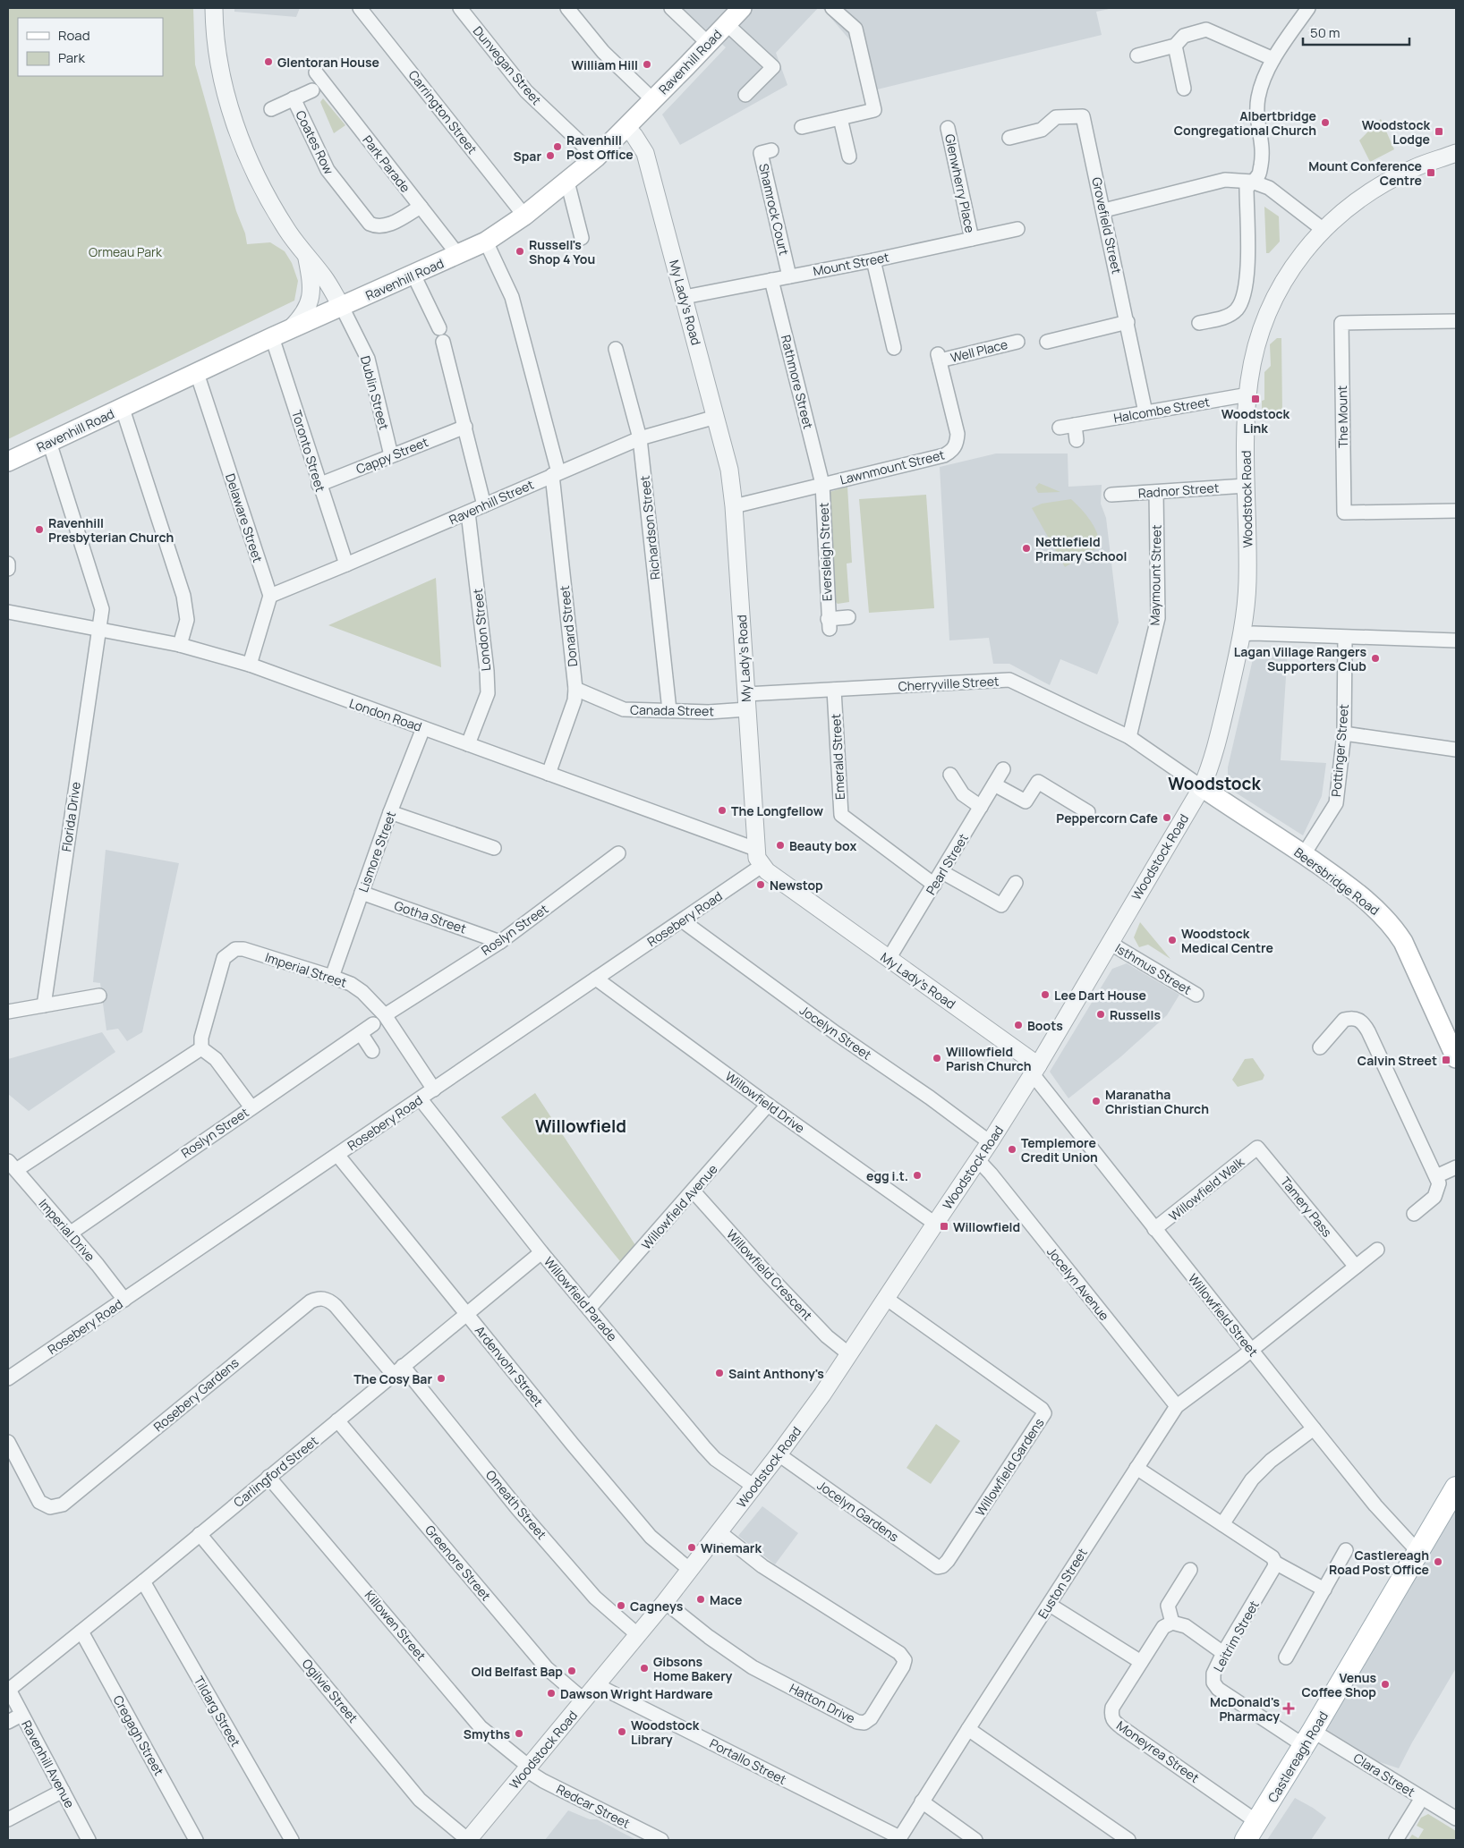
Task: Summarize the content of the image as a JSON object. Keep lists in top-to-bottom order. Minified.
{"streets":{"main road":["Ravenhill Road","Beersbridge Road","Castlereagh Road"],"street":["Dunvegan Street","Carrington Street","Coates Row","Park Parade","Glenwherry Place","Shamrock Court","Grovefield Street","Mount Street","My Lady's Road","Well Place","Rathmore Street","Dublin Street","Halcombe Street","The Mount","Toronto Street","Cappy Street","Lawnmount Street","Radnor Street","Woodstock Road","Ravenhill Street","Delaware Street","Richardson Street","Eversleigh Street","Maymount Street","Donard Street","London Street","Cherryville Street","Canada Street","London Road","Pottinger Street","Emerald Street","Florida Drive","Lismore Street","Pearl Street","Gotha Street","Rosebery Road","Roslyn Street","Isthmus Street","Imperial Street","Jocelyn Street","Willowfield Drive","Willowfield Walk","Willowfield Avenue","Tamery Pass","Imperial Drive","Willowfield Crescent","Jocelyn Avenue","Willowfield Parade","Willowfield Street","Ardenvohr Street","Rosebery Gardens","Willowfield Gardens","Carlingford Street","Omeath Street","Jocelyn Gardens","Greenore Street","Euston Street","Killowen Street","Leitrim Street","Ogilvie Street","Hatton Drive","Tildarg Street","Cregagh Street","Moneyrea Street","Portallo Street","Ravenhill Avenue","Clara Street","Redcar Street"]},"crossings":[["Ravenhill Road","Dunvegan Street"],["Ravenhill Road","Carrington Street"],["Ravenhill Road","Park Parade"],["Ravenhill Road","My Lady's Road"],["Ravenhill Road","Dublin Street"],["Ravenhill Road","Toronto Street"],["Ravenhill Road","Delaware Street"],["Ravenhill Road","Donard Street"],["Ravenhill Road","Florida Drive"],["Coates Row","Park Parade"],["Glenwherry Place","Mount Street"],["Shamrock Court","Mount Street"],["Grovefield Street","Halcombe Street"],["Mount Street","My Lady's Road"],["Mount Street","Rathmore Street"],["My Lady's Road","Lawnmount Street"],["My Lady's Road","Woodstock Road"],["My Lady's Road","Ravenhill Street"],["My Lady's Road","Cherryville Street"],["My Lady's Road","Canada Street"],["My Lady's Road","London Road"],["My Lady's Road","Pearl Street"],["My Lady's Road","Rosebery Road"],["My Lady's Road","Willowfield Street"],["Well Place","Lawnmount Street"],["Rathmore Street","Lawnmount Street"],["Rathmore Street","Eversleigh Street"],["Dublin Street","Cappy Street"],["Halcombe Street","Woodstock Road"],["Toronto Street","Cappy Street"],["Toronto Street","Ravenhill Street"],["Lawnmount Street","Eversleigh Street"],["Radnor Street","Woodstock Road"],["Radnor Street","Maymount Street"],["Woodstock Road","Cherryville Street"],["Woodstock Road","Beersbridge Road"],["Woodstock Road","Isthmus Street"],["Woodstock Road","Jocelyn Street"],["Woodstock Road","Willowfield Drive"],["Woodstock Road","Willowfield Crescent"],["Woodstock Road","Jocelyn Avenue"],["Woodstock Road","Willowfield Parade"],["Woodstock Road","Willowfield Street"],["Woodstock Road","Ardenvohr Street"],["Woodstock Road","Willowfield Gardens"],["Woodstock Road","Omeath Street"],["Woodstock Road","Jocelyn Gardens"],["Woodstock Road","Greenore Street"],["Woodstock Road","Killowen Street"],["Woodstock Road","Ogilvie Street"],["Woodstock Road","Hatton Drive"],["Woodstock Road","Portallo Street"],["Woodstock Road","Redcar Street"],["Ravenhill Street","Delaware Street"],["Ravenhill Street","Richardson Street"],["Ravenhill Street","Donard Street"],["Ravenhill Street","London Street"],["Richardson Street","Canada Street"],["Maymount Street","Cherryville Street"],["Donard Street","Canada Street"],["Donard Street","London Road"],["London Street","London Road"],["Cherryville Street","Canada Street"],["Cherryville Street","Emerald Street"],["Cherryville Street","Beersbridge Road"],["London Road","Florida Drive"],["London Road","Lismore Street"],["Pottinger Street","Beersbridge Road"],["Emerald Street","Pearl Street"],["Lismore Street","Gotha Street"],["Lismore Street","Imperial Street"],["Gotha Street","Roslyn Street"],["Rosebery Road","Imperial Street"],["Rosebery Road","Jocelyn Street"],["Rosebery Road","Willowfield Drive"],["Rosebery Road","Imperial Drive"],["Rosebery Road","Willowfield Parade"],["Rosebery Road","Ardenvohr Street"],["Roslyn Street","Imperial Street"],["Roslyn Street","Imperial Drive"],["Willowfield Drive","Willowfield Avenue"],["Willowfield Walk","Tamery Pass"],["Willowfield Walk","Willowfield Street"],["Willowfield Avenue","Willowfield Crescent"],["Willowfield Avenue","Willowfield Parade"],["Tamery Pass","Euston Street"],["Jocelyn Avenue","Euston Street"],["Willowfield Parade","Carlingford Street"],["Willowfield Street","Euston Street"],["Willowfield Street","Castlereagh Road"],["Ardenvohr Street","Carlingford Street"],["Rosebery Gardens","Carlingford Street"],["Rosebery Gardens","Omeath Street"],["Willowfield Gardens","Jocelyn Gardens"],["Carlingford Street","Omeath Street"],["Carlingford Street","Greenore Street"],["Carlingford Street","Killowen Street"],["Carlingford Street","Ogilvie Street"],["Carlingford Street","Tildarg Street"],["Carlingford Street","Cregagh Street"],["Carlingford Street","Ravenhill Avenue"],["Euston Street","Portallo Street"],["Killowen Street","Redcar Street"],["Leitrim Street","Castlereagh Road"],["Leitrim Street","Clara Street"],["Moneyrea Street","Castlereagh Road"],["Castlereagh Road","Clara Street"]],"districts":["Woodstock","Willowfield"],"parks":["Ormeau Park"],"places":{"other":["Glentoran House","William Hill","Albertbridge Congregational Church","Ravenhill Post Office","Spar","Russell's Shop 4 You","Ravenhill Presbyterian Church","Nettlefield Primary School","Lagan Village Rangers Supporters Club","The Longfellow","Peppercorn Cafe","Beauty box","Newstop","Woodstock Medical Centre","Lee Dart House","Russells","Boots","Willowfield Parish Church","Maranatha Christian Church","Templemore Credit Union","egg i.t.","Saint Anthony's","The Cosy Bar","Winemark","Castlereagh Road Post Office","Mace","Cagneys","Gibsons Home Bakery","Old Belfast Bap","Venus Coffee Shop","Dawson Wright Hardware","Woodstock Library","Smyths"],"transit":["Woodstock Lodge","Mount Conference Centre","Woodstock Link","Calvin Street","Willowfield"],"health":["McDonald's Pharmacy"]},"legend":["Road","Park"],"scale_bar":"50 m"}
